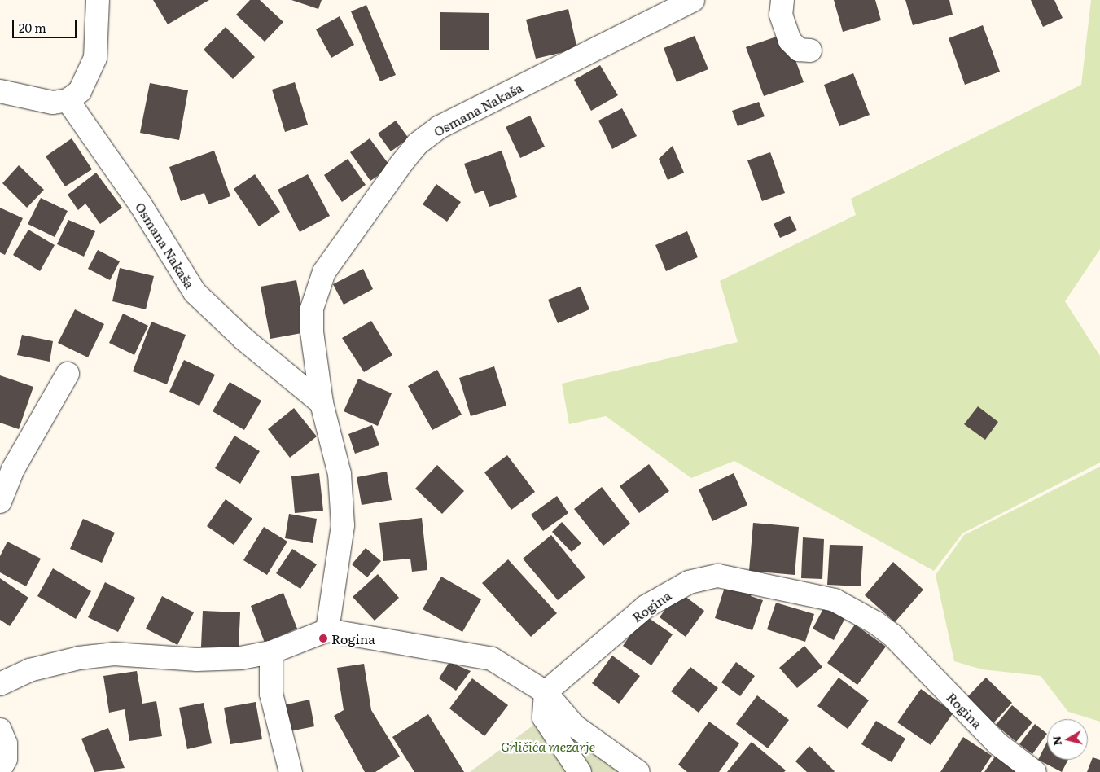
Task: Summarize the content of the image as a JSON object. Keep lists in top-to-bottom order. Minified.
{"streets":{"street":["Osmana Nakaša","Rogina"]},"parks":["Grličića mezarje"],"places":["Rogina"],"scale_bar":"20 m","north":"left"}
